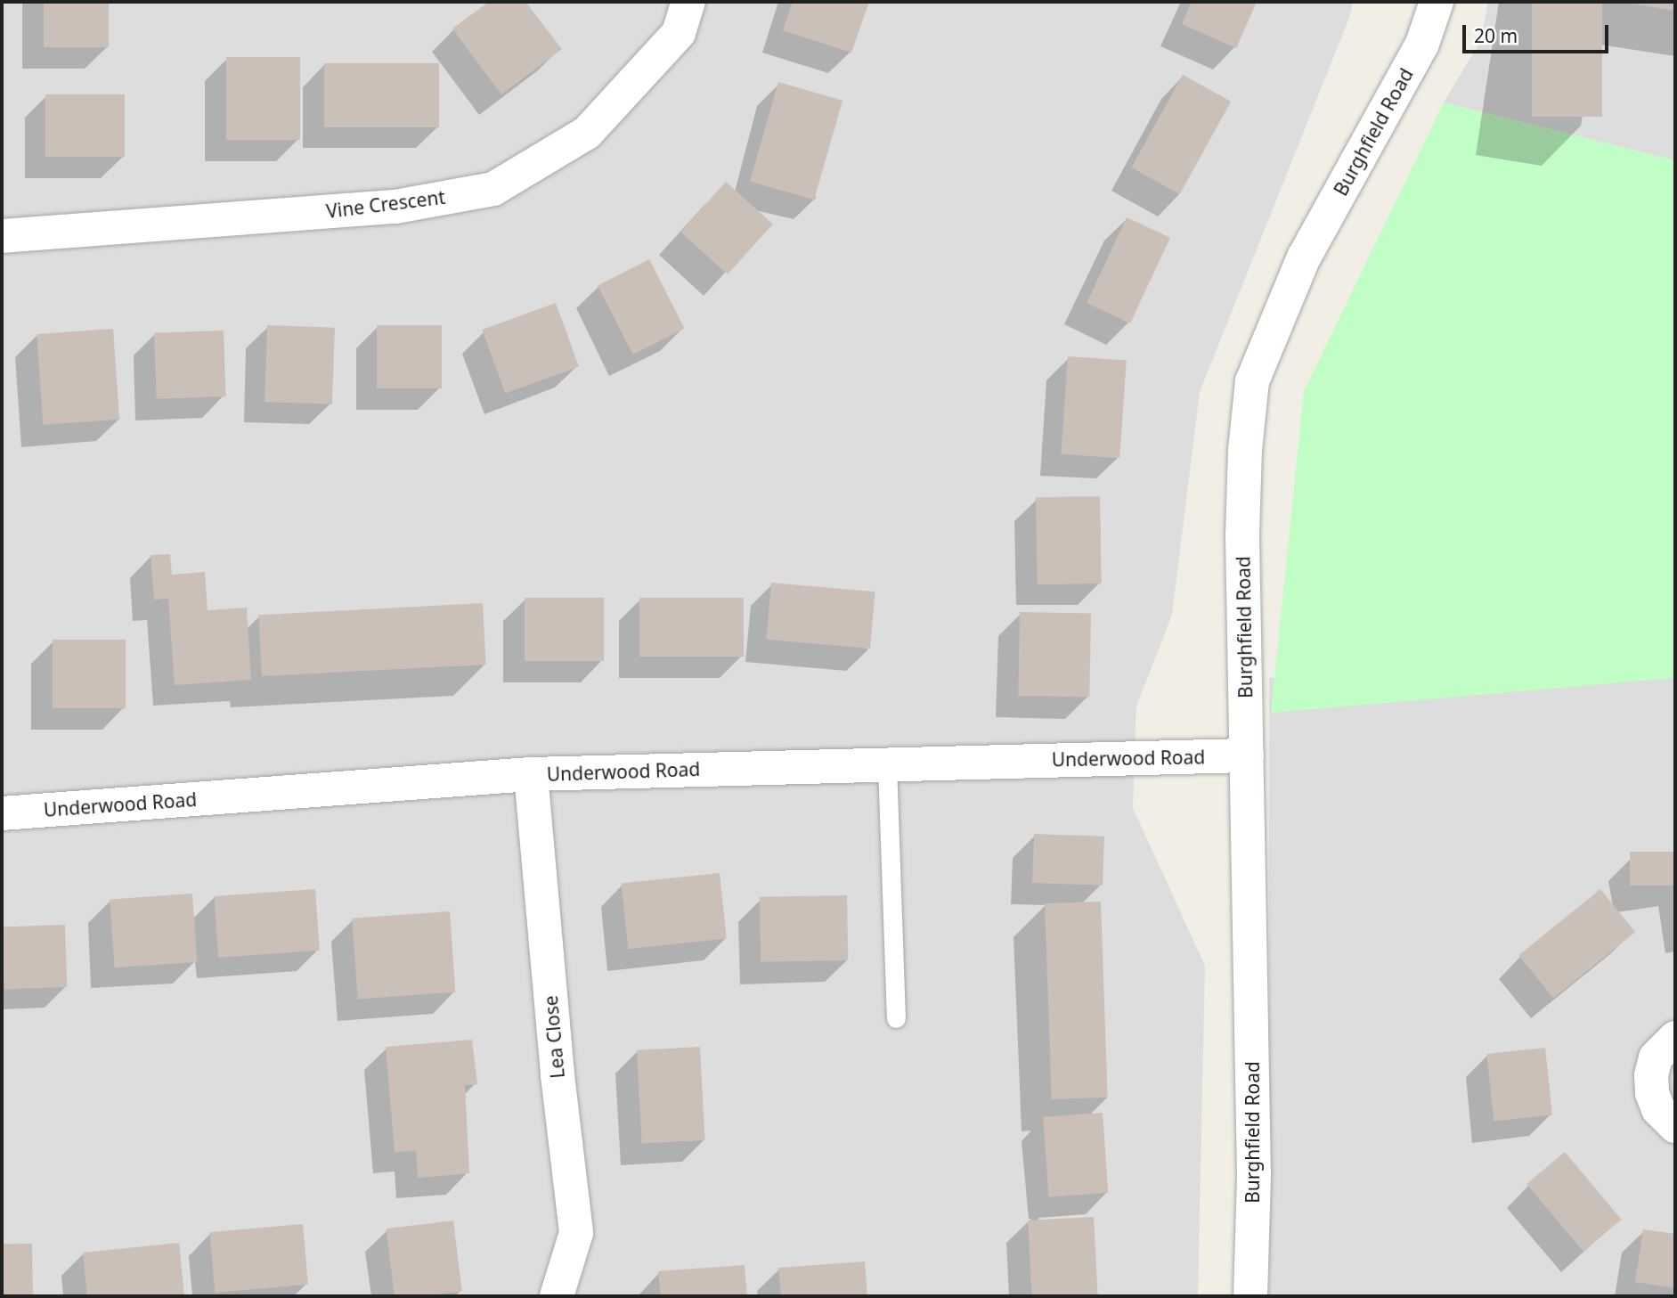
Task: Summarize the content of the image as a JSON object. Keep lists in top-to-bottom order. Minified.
{"streets":{"street":["Burghfield Road","Vine Crescent","Underwood Road","Lea Close"]},"crossings":[["Burghfield Road","Underwood Road"],["Underwood Road","Lea Close"]],"scale_bar":"20 m"}
